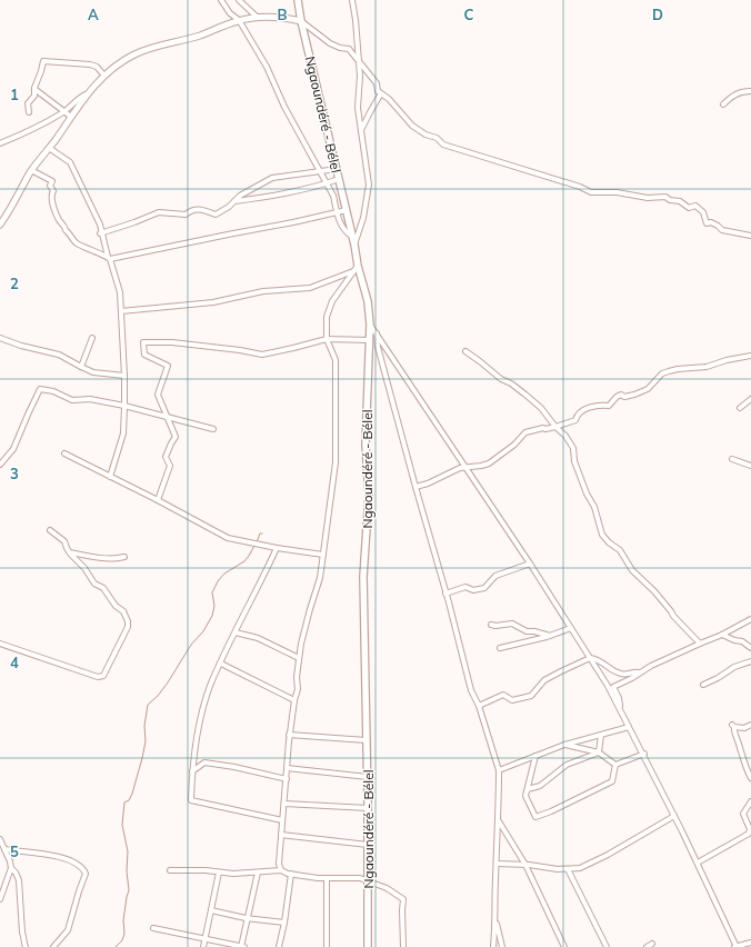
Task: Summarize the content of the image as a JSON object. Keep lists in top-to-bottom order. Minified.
{"streets":{"main road":["Ngaoundéré - Bélel"]},"grid":{"columns":["A","B","C","D"],"rows":["1","2","3","4","5"]}}
